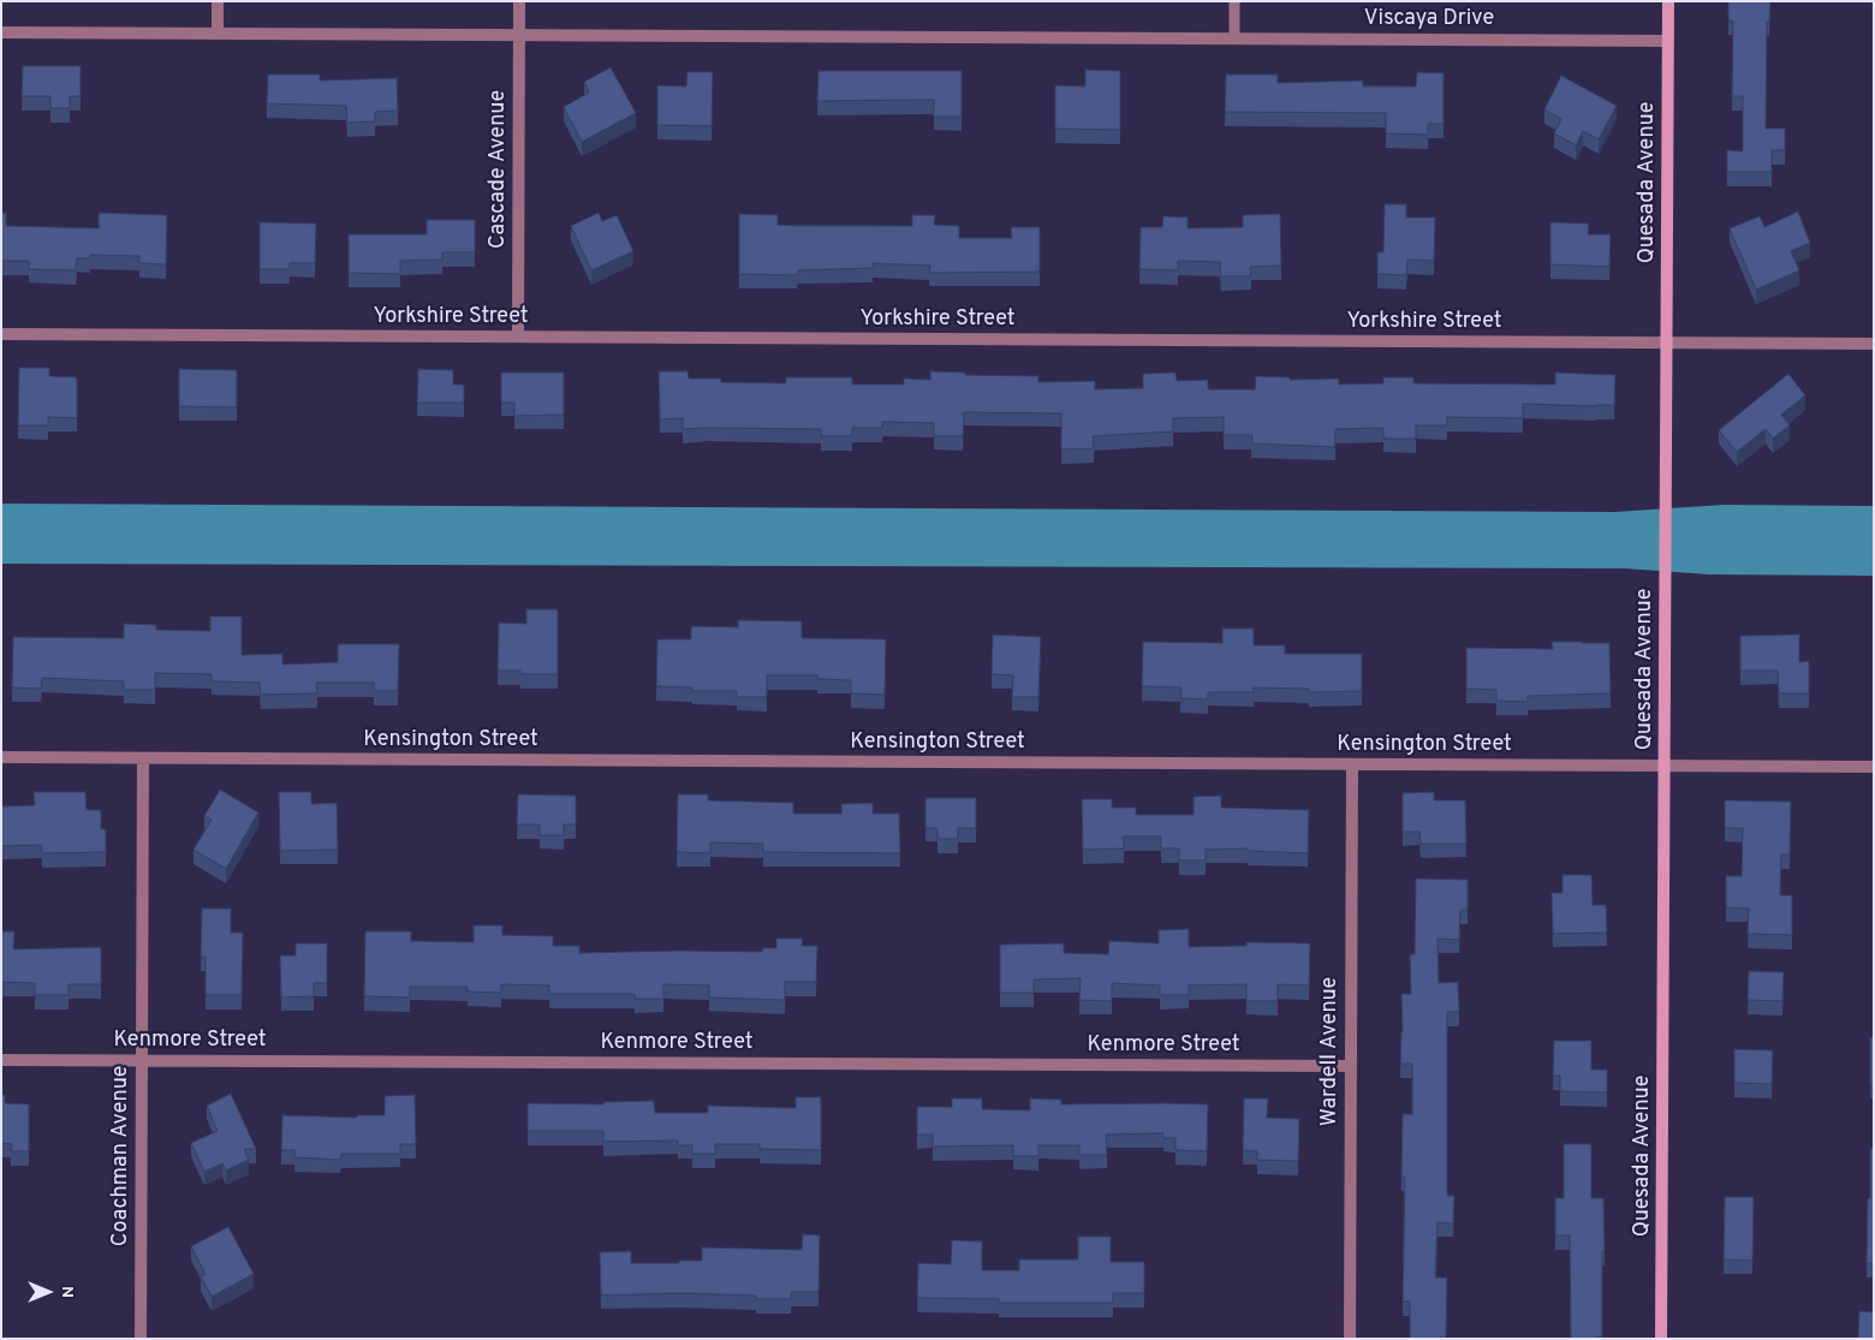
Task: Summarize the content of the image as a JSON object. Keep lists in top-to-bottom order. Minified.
{"streets":{"street":["Viscaya Drive","Cascade Avenue","Quesada Avenue","Yorkshire Street","Kensington Street","Kenmore Street","Wardell Avenue","Coachman Avenue"]},"crossings":[["Viscaya Drive","Cascade Avenue"],["Viscaya Drive","Quesada Avenue"],["Cascade Avenue","Yorkshire Street"],["Quesada Avenue","Yorkshire Street"],["Quesada Avenue","Kensington Street"],["Kensington Street","Wardell Avenue"],["Kensington Street","Coachman Avenue"],["Kenmore Street","Wardell Avenue"],["Kenmore Street","Coachman Avenue"]],"north":"right"}
